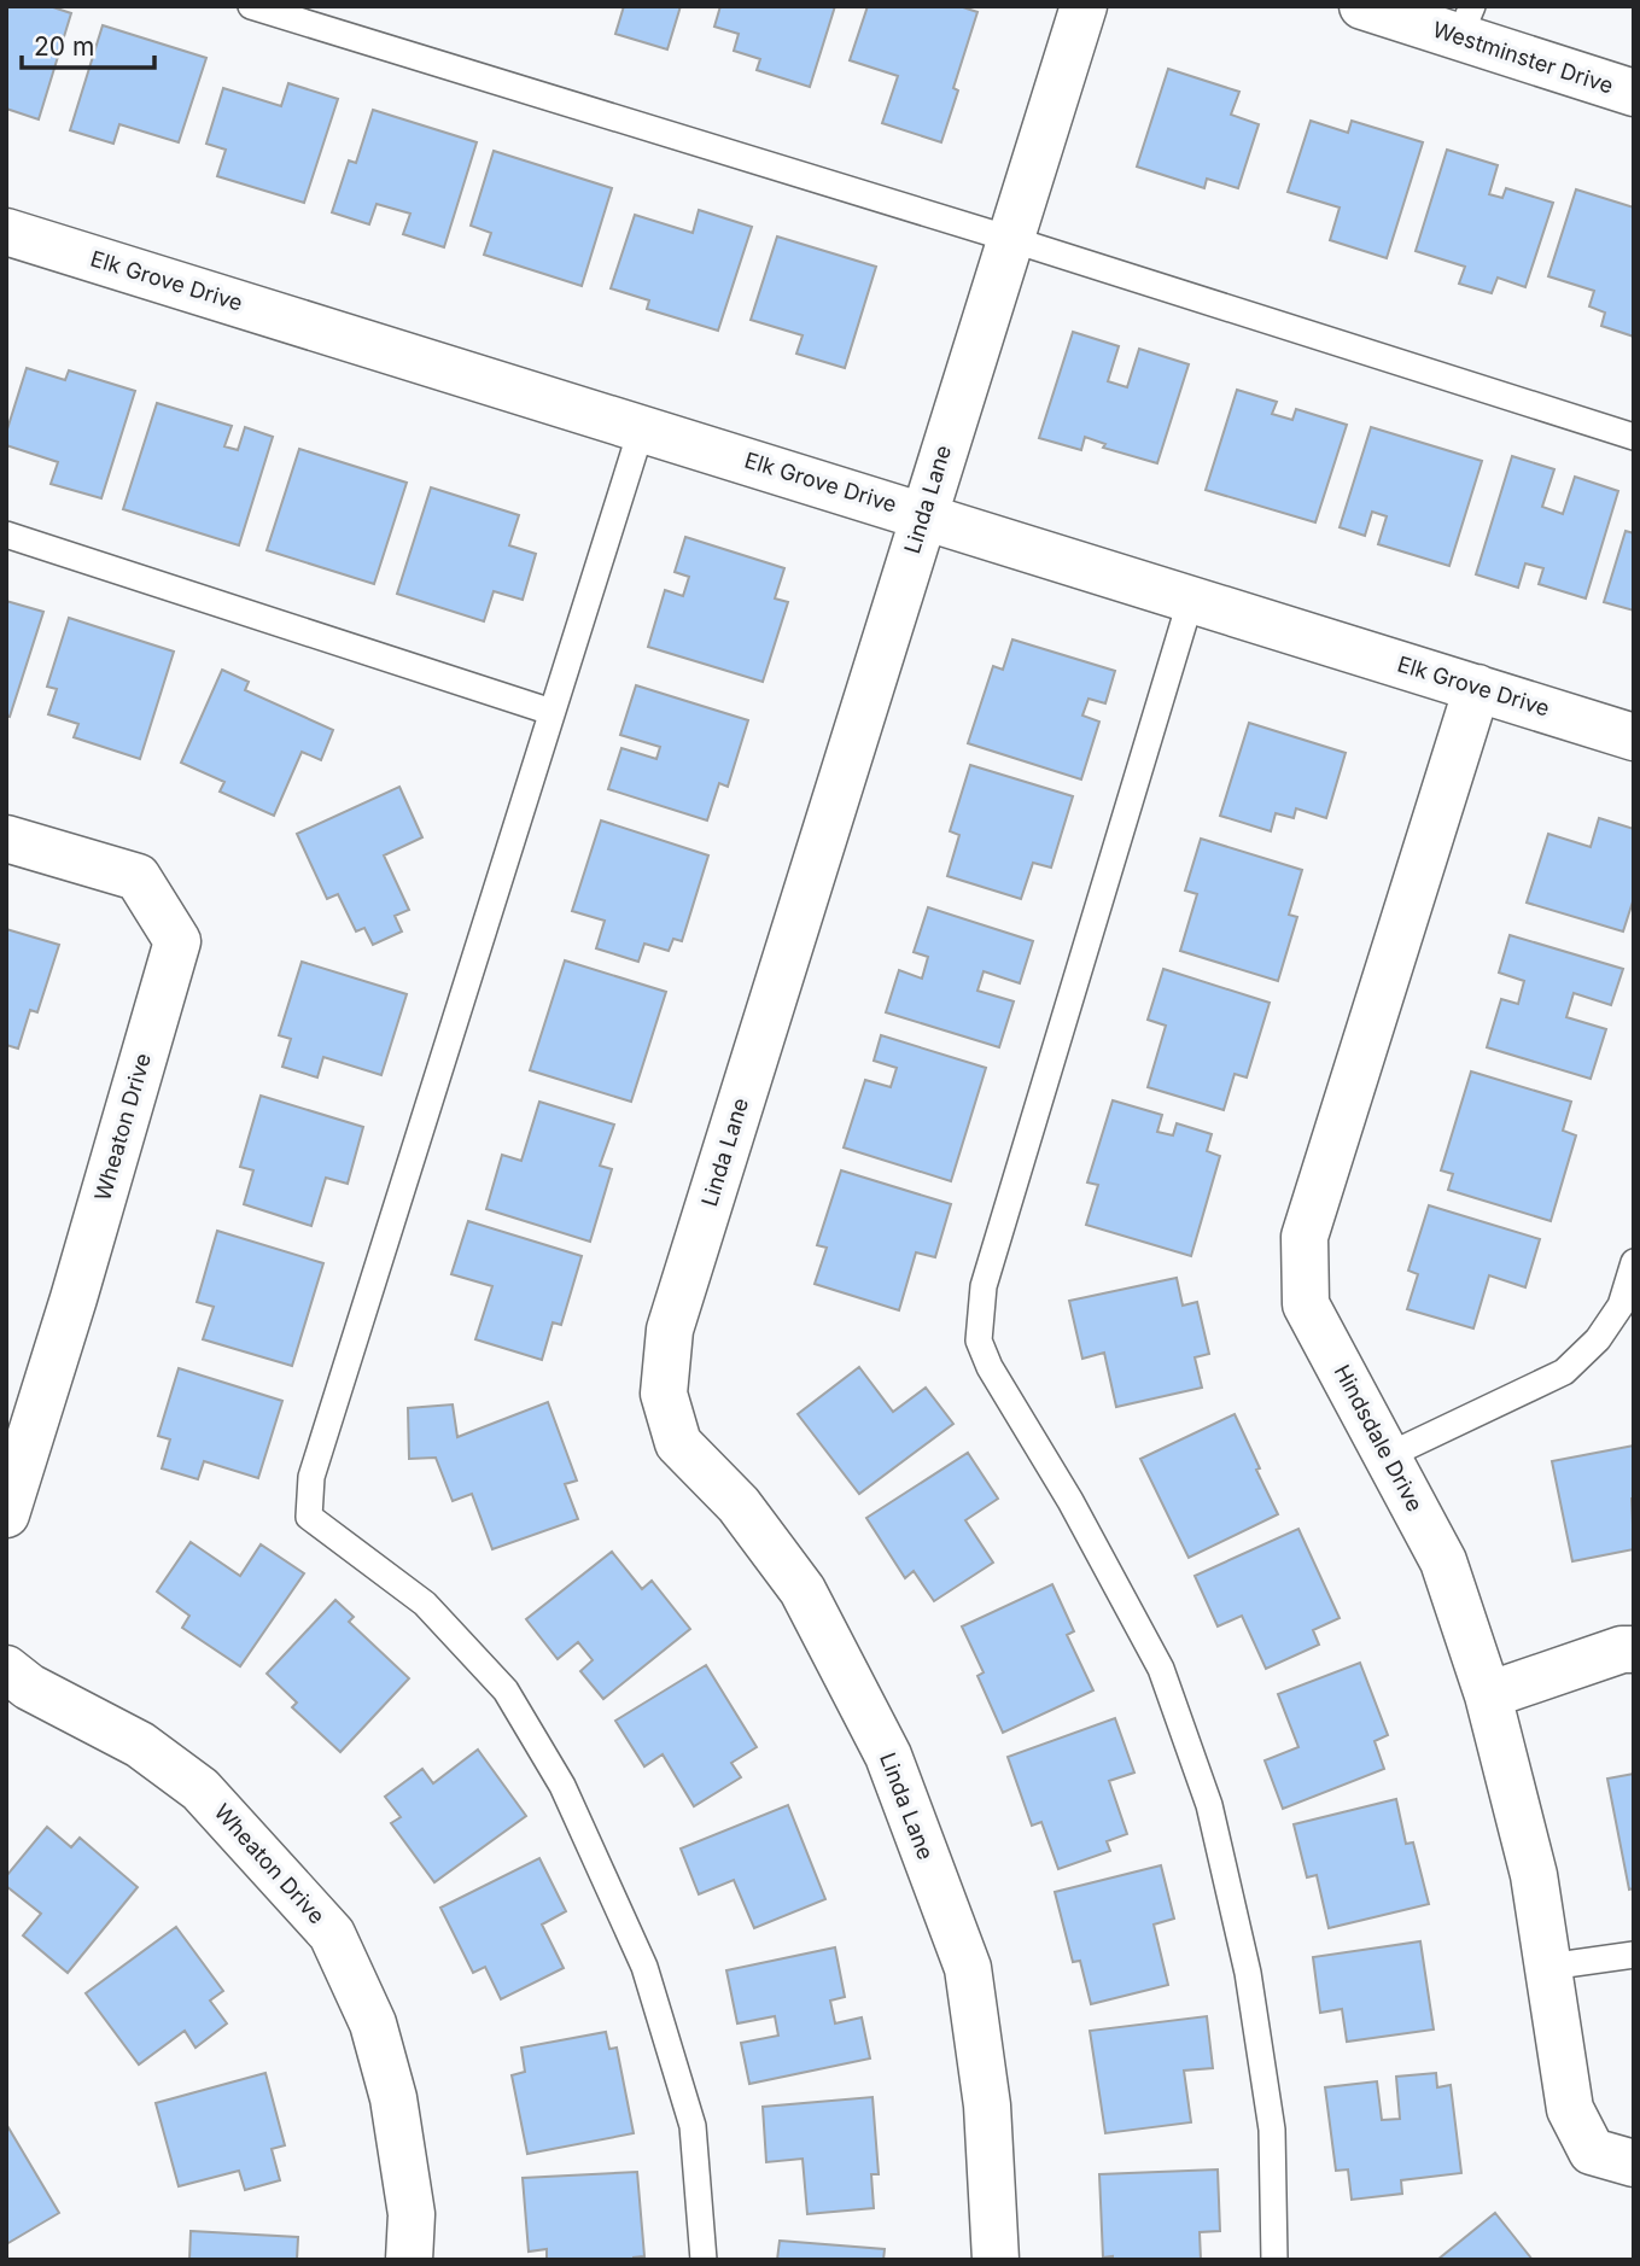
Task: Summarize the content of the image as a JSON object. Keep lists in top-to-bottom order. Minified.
{"streets":{"street":["Westminster Drive","Elk Grove Drive","Linda Lane","Wheaton Drive","Hindsdale Drive"]},"crossings":[["Elk Grove Drive","Linda Lane"],["Elk Grove Drive","Hindsdale Drive"]],"scale_bar":"20 m"}
